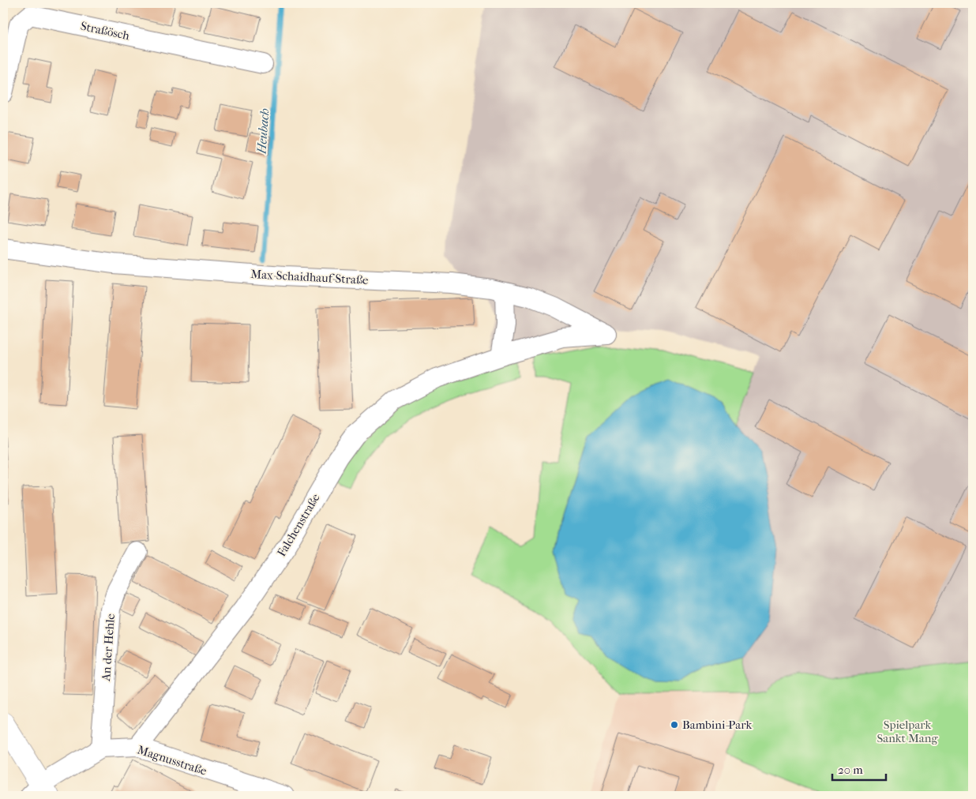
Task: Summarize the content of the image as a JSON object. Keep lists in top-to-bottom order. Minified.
{"streets":{"street":["Straßösch","Max-Schaidhauf-Straße","Falchenstraße","An der Hehle","Magnusstraße"]},"crossings":[["Max-Schaidhauf-Straße","Falchenstraße"],["Falchenstraße","Magnusstraße"],["An der Hehle","Magnusstraße"]],"water":["Heubach"],"parks":["Spielpark Sankt Mang"],"places":["Bambini-Park"],"scale_bar":"20 m"}
